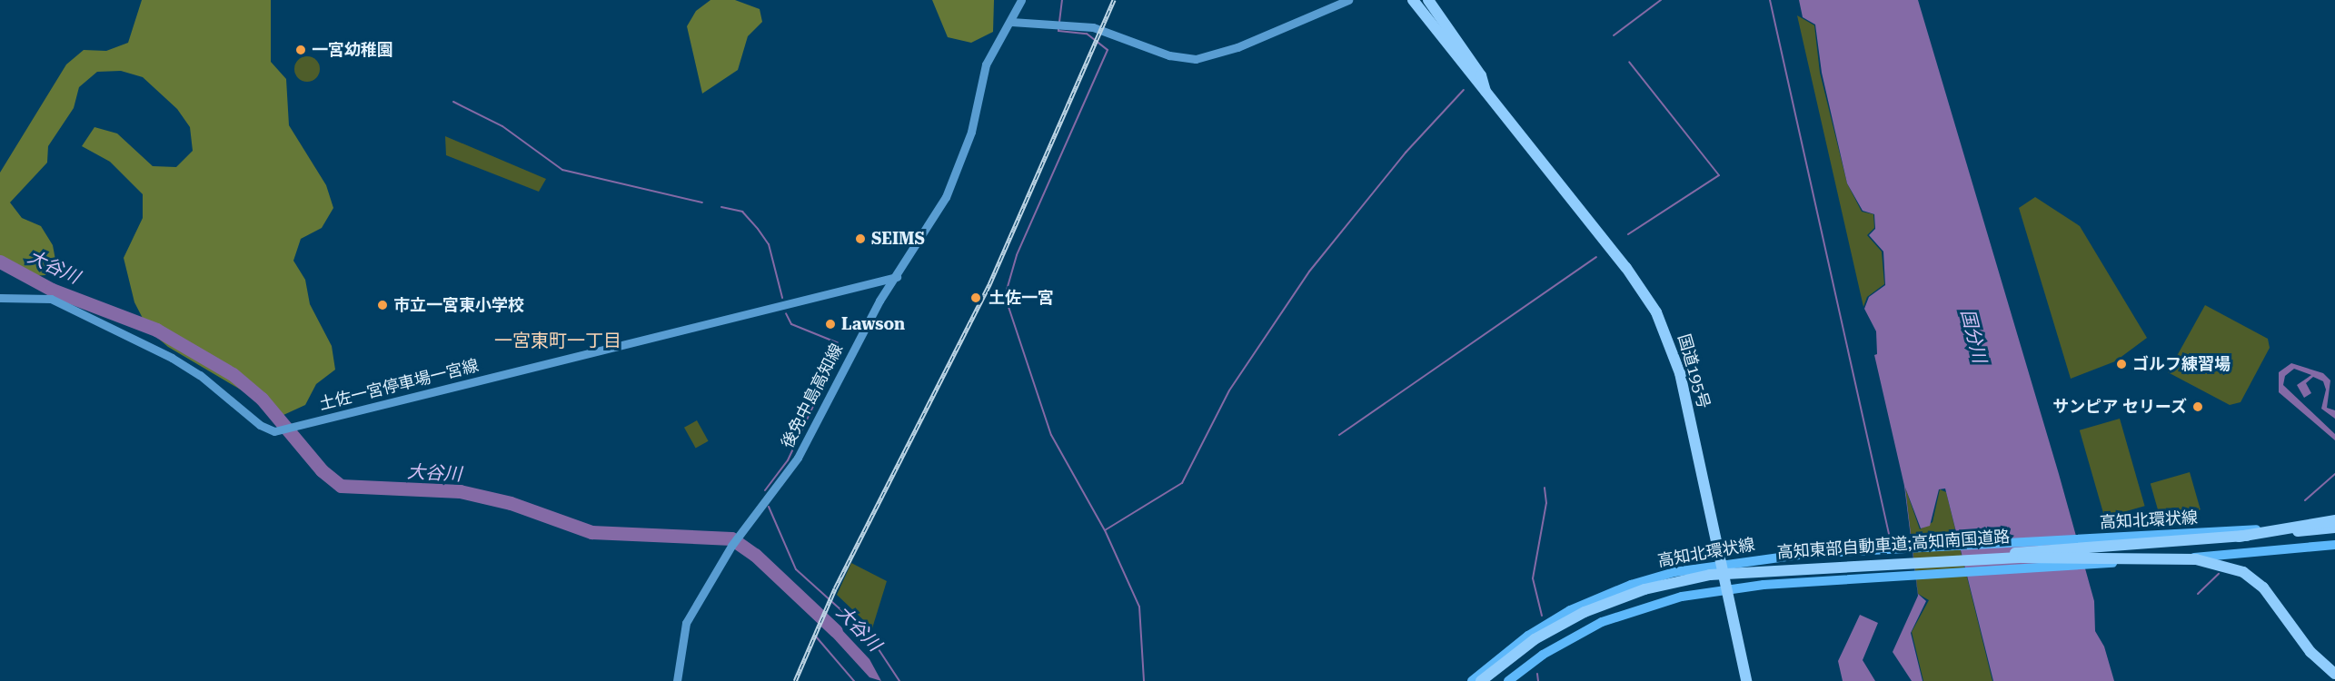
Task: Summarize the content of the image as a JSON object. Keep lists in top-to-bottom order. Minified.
{"streets":{"highway":["国道195号","高知東部自動車道;高知南国道路"],"main road":["土佐一宮停車場一宮線","後免中島高知線","高知北環状線"]},"crossings":[["国道195号","高知北環状線"],["土佐一宮停車場一宮線","後免中島高知線"]],"districts":["一宮東町一丁目"],"water":["大谷川","国分川"],"places":["一宮幼稚園","SEIMS","土佐一宮","市立一宮東小学校","Lawson","ゴルフ練習場","サンピア セリーズ"]}
